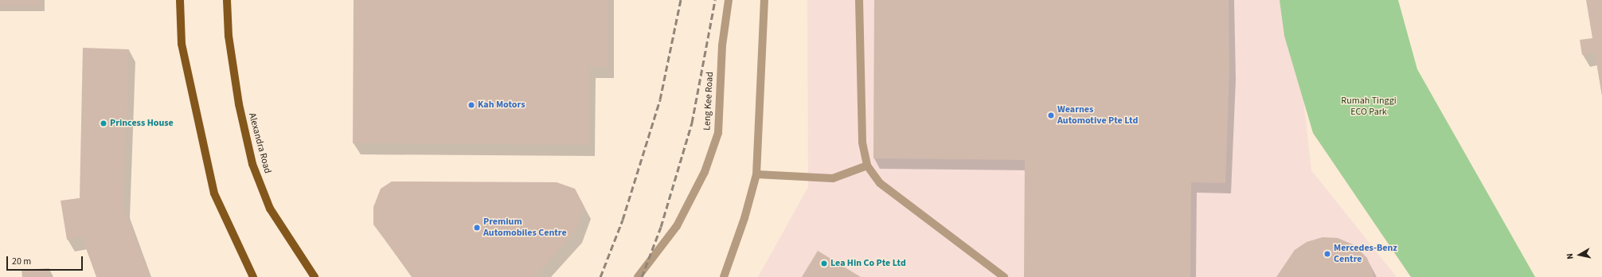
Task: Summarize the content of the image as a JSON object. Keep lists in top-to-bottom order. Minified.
{"streets":{"main road":["Alexandra Road"],"street":["Leng Kee Road"]},"parks":["Rumah Tinggi ECO Park"],"places":["Kah Motors","Wearnes Automotive Pte Ltd","Princess House","Premium Automobiles Centre","Mercedes-Benz Centre","Lea Hin Co Pte Ltd"],"scale_bar":"20 m","north":"left"}
